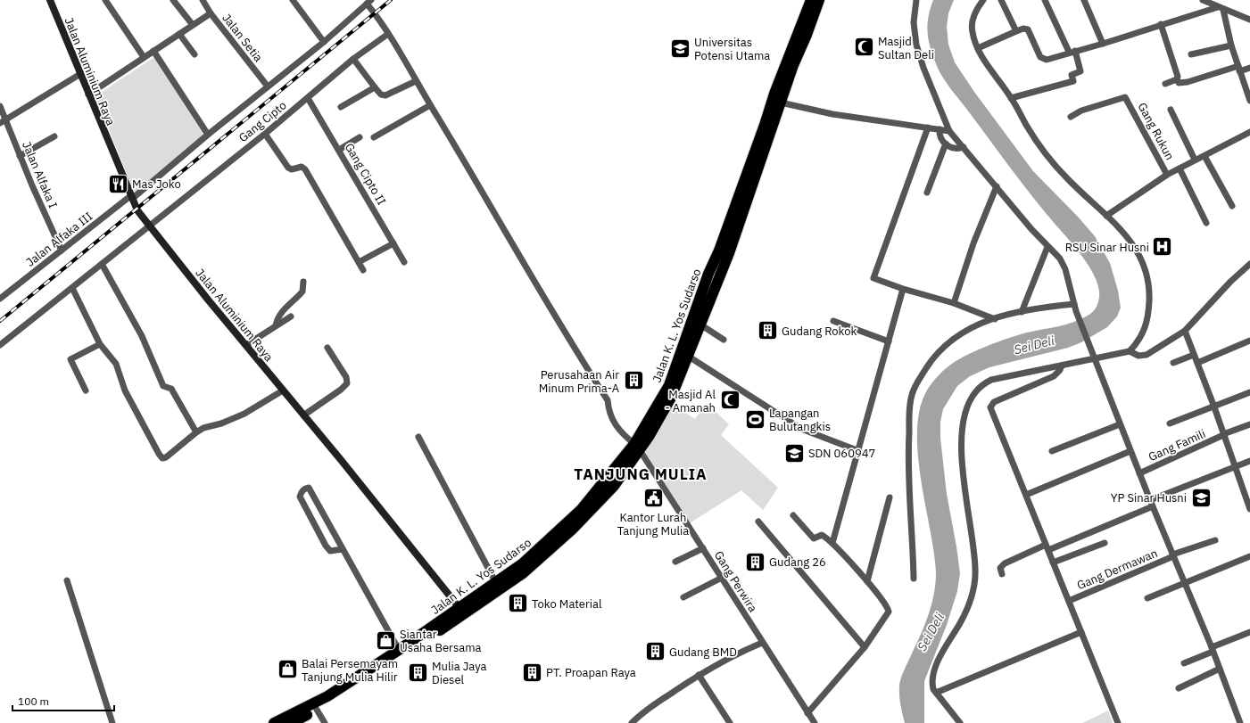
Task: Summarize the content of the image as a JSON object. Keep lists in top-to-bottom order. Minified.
{"streets":{"highway":["Jalan K. L. Yos Sudarso"],"main road":["Jalan Aluminium Raya"],"street":["Jalan Setia","Gang Cipto","Gang Rukun","Gang Cipto II","Jalan Alfaka I","Jalan Alfaka III","Gang Famili","Gang Dermawan","Gang Perwira"]},"crossings":[["Jalan Setia","Jalan Alfaka III"],["Jalan Aluminium Raya","Gang Cipto"],["Jalan Aluminium Raya","Jalan Alfaka III"],["Jalan Aluminium Raya","Jalan K. L. Yos Sudarso"],["Gang Cipto","Gang Cipto II"],["Gang Cipto","Gang Perwira"],["Jalan Alfaka I","Jalan Alfaka III"],["Jalan Alfaka III","Gang Perwira"],["Jalan K. L. Yos Sudarso","Gang Perwira"]],"districts":["TANJUNG MULIA"],"water":["Sei Deli"],"places":{"mosque":["Masjid Sultan Deli","Masjid Al - Amanah"],"school or university":["Universitas Potensi Utama","SDN 060947","YP Sinar Husni"],"restaurant":["Mas Joko"],"hospital":["RSU Sinar Husni"],"building":["Gudang Rokok","Perusahaan Air Minum Prima-A","Gudang 26","Toko Material","Gudang BMD","Mulia Jaya Diesel","PT. Proapan Raya"],"sports":["Lapangan Bulutangkis"],"public building":["Kantor Lurah Tanjung Mulia"],"shop":["Siantar Usaha Bersama","Balai Persemayam Tanjung Mulia Hilir"]},"scale_bar":"100 m"}
